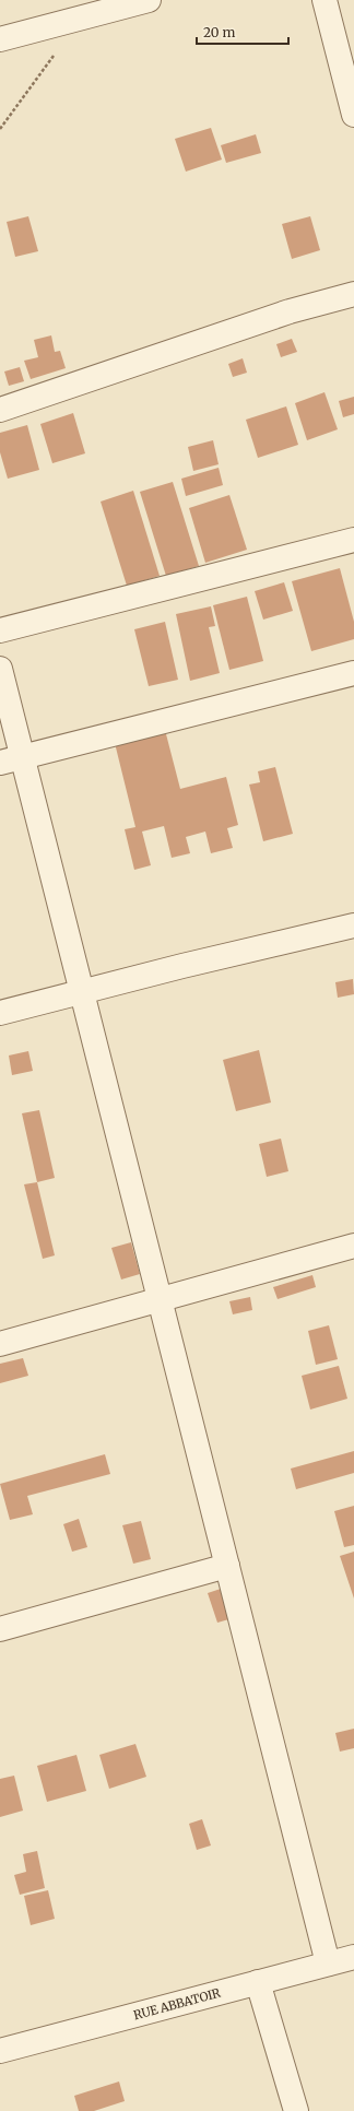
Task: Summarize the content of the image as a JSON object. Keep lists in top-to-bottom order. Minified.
{"streets":{"street":["RUE ABBATOIR"]},"scale_bar":"20 m"}
